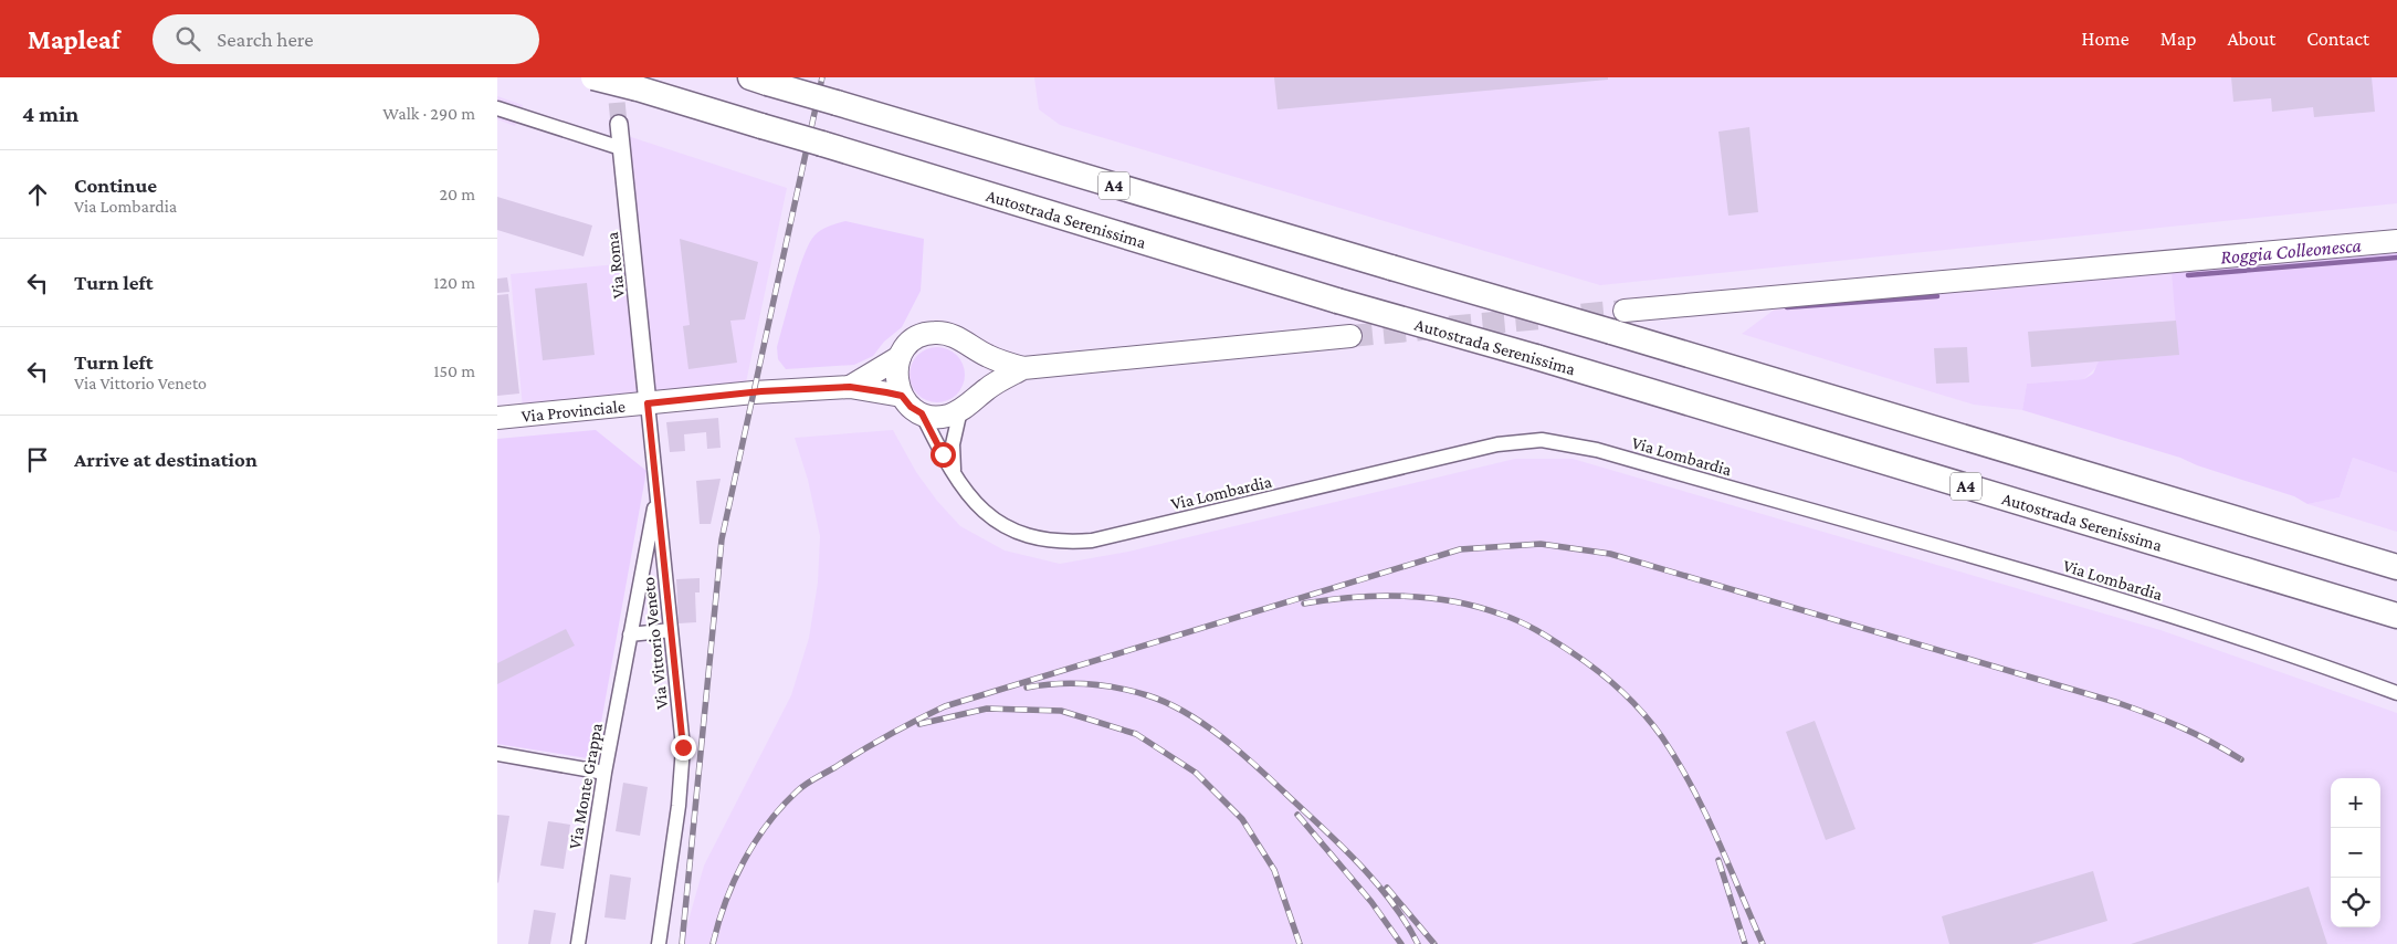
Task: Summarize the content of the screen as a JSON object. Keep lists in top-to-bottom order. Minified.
{"streets":{"highway":["A4","Autostrada Serenissima"],"main road":["Via Provinciale"],"street":["Via Roma","Via Lombardia","Via Vittorio Veneto","Via Monte Grappa"]},"crossings":[["Via Roma","Via Provinciale"],["Via Roma","Via Vittorio Veneto"],["Via Provinciale","Via Lombardia"],["Via Provinciale","Via Vittorio Veneto"],["Via Vittorio Veneto","Via Monte Grappa"]],"water":["Roggia Colleonesca"],"page":{"header":"Mapleaf","search":"Search here","nav":["Home","Map","About","Contact"],"heading":["4 min","Walk · 290 m"],"list":[["Continue","Via Lombardia","20 m"],["Turn left","120 m"],["Turn left","Via Vittorio Veneto","150 m"],"Arrive at destination"],"map_buttons":["+","−"]}}
